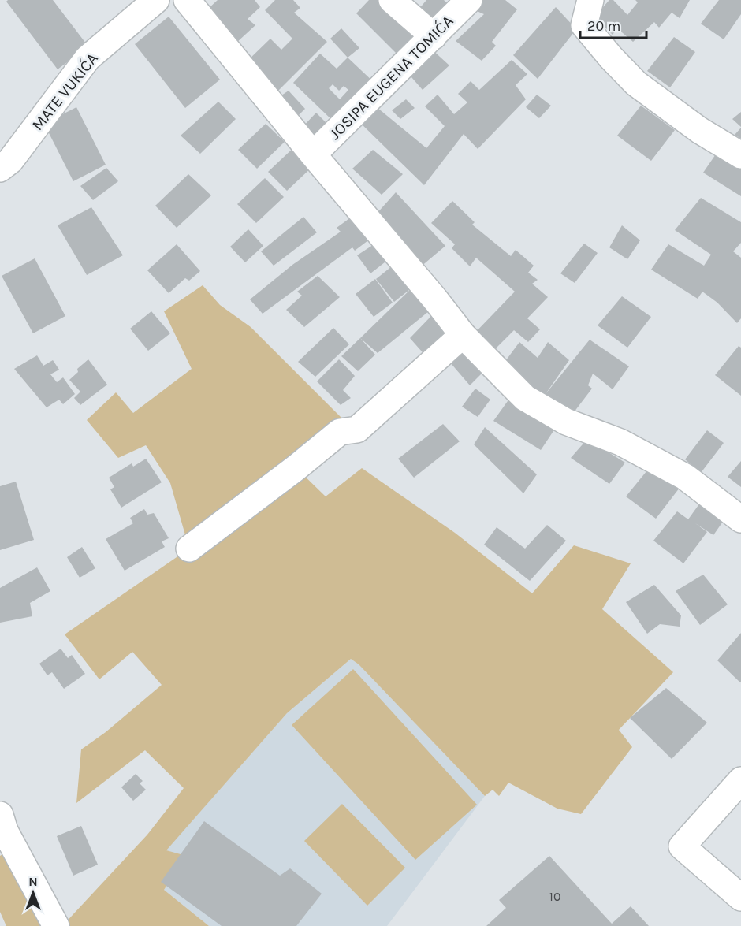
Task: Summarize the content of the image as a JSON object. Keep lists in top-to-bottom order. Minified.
{"streets":{"street":["JOSIPA EUGENA TOMIĆA","MATE VUKIĆA"]},"house_numbers":["10"],"scale_bar":"20 m","north":"top"}
